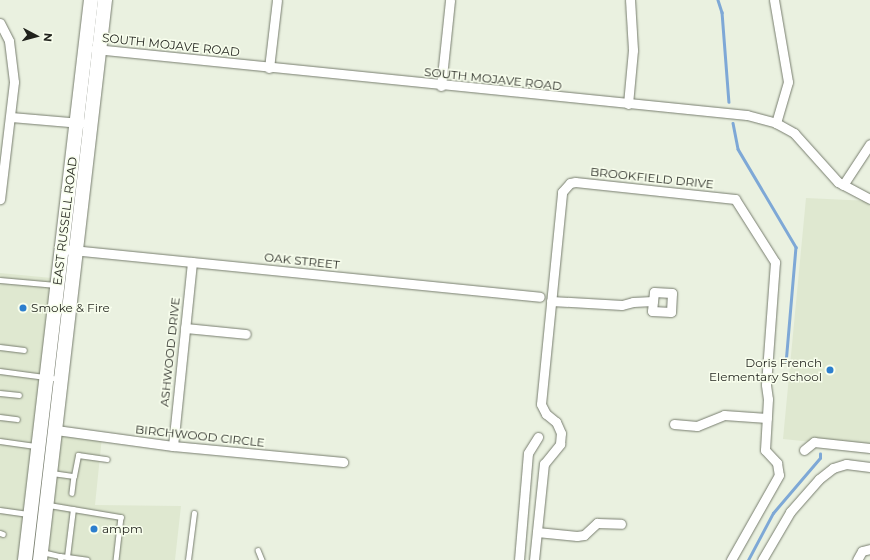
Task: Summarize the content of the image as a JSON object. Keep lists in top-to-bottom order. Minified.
{"streets":{"main road":["EAST RUSSELL ROAD"],"street":["SOUTH MOJAVE ROAD","BROOKFIELD DRIVE","OAK STREET","ASHWOOD DRIVE","BIRCHWOOD CIRCLE"]},"crossings":[["SOUTH MOJAVE ROAD","EAST RUSSELL ROAD"],["EAST RUSSELL ROAD","OAK STREET"],["EAST RUSSELL ROAD","BIRCHWOOD CIRCLE"],["OAK STREET","ASHWOOD DRIVE"],["ASHWOOD DRIVE","BIRCHWOOD CIRCLE"]],"places":["Smoke & Fire","Doris French Elementary School","ampm"],"north":"right"}
